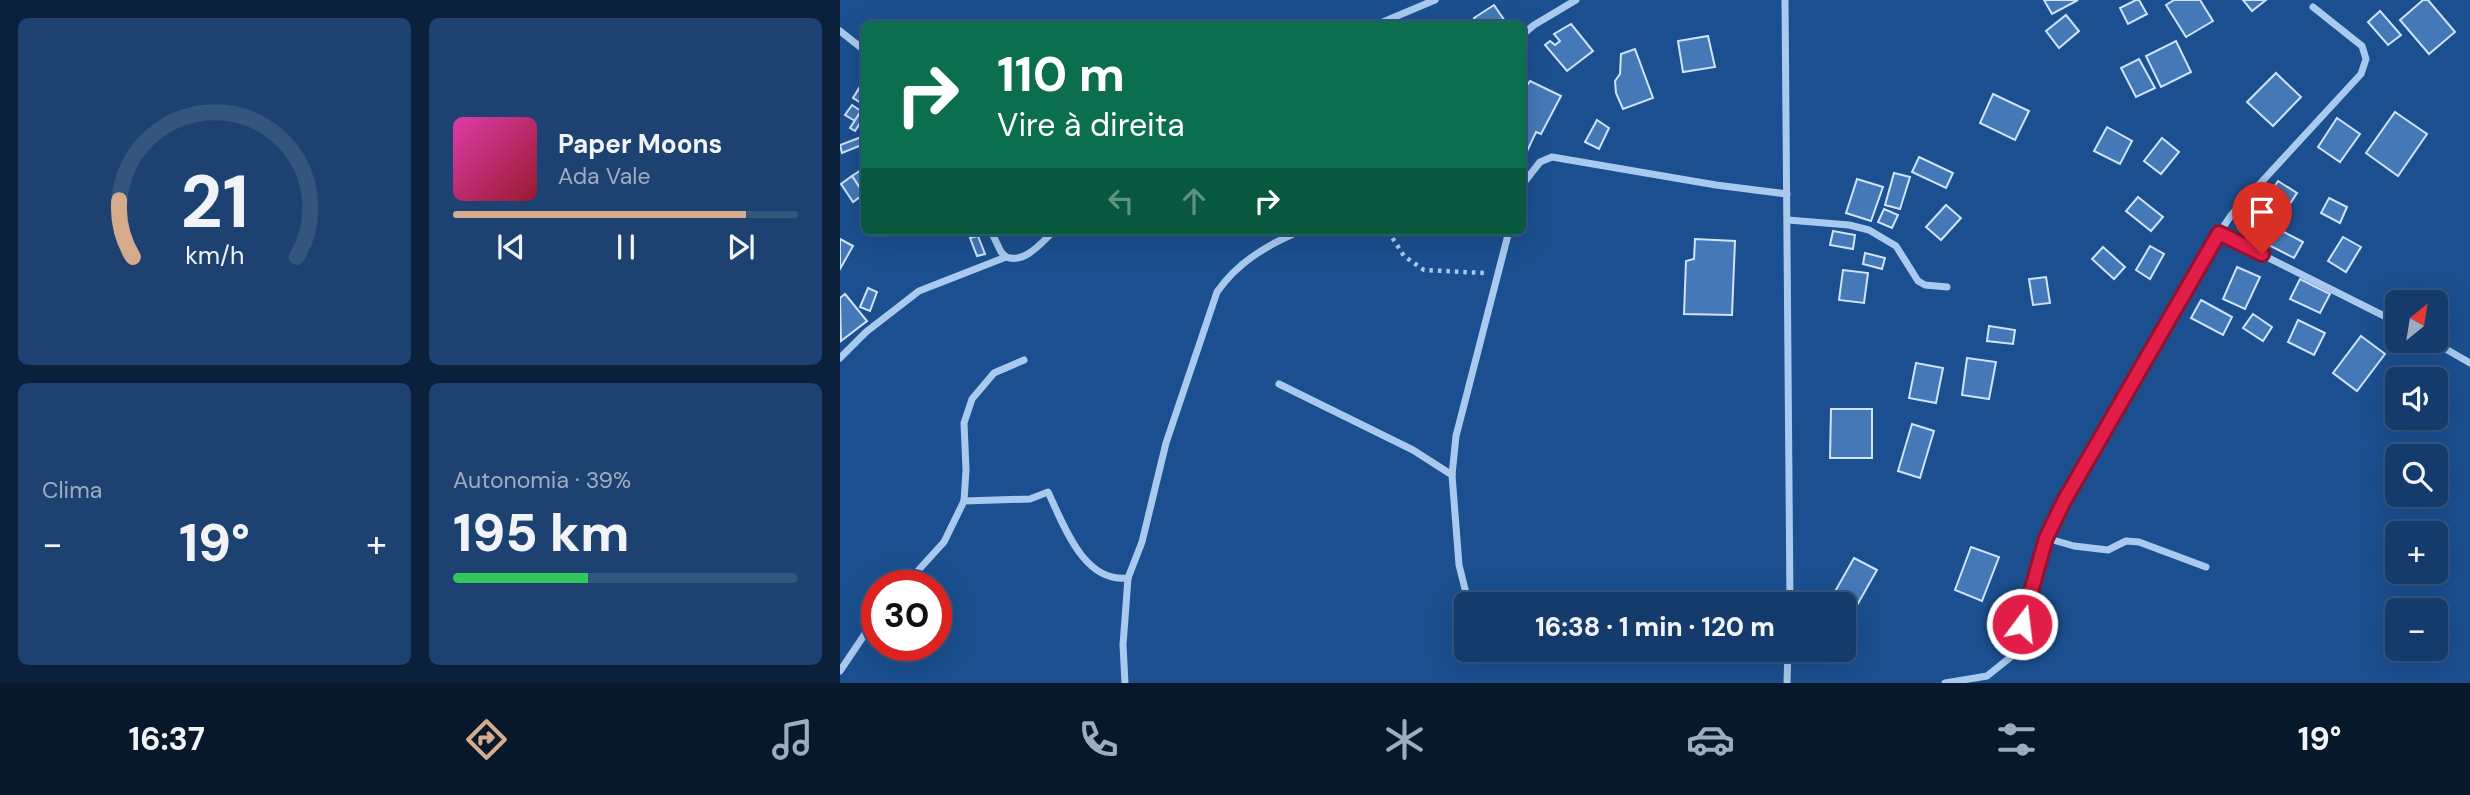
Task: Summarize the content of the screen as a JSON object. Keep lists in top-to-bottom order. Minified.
{"north":"top right","page":{"turn":["110 m","Vire à direita"],"song":["Paper Moons","Ada Vale"],"map_buttons":["+","−"],"tile":["Clima",["Autonomia · 39%","195 km"]],"heat":["−","19°","+"],"limit":"30","trip":"16:38 · 1 min · 120 m","tabs":["16:37","19°"],"gauge":["21","km/h"]}}
